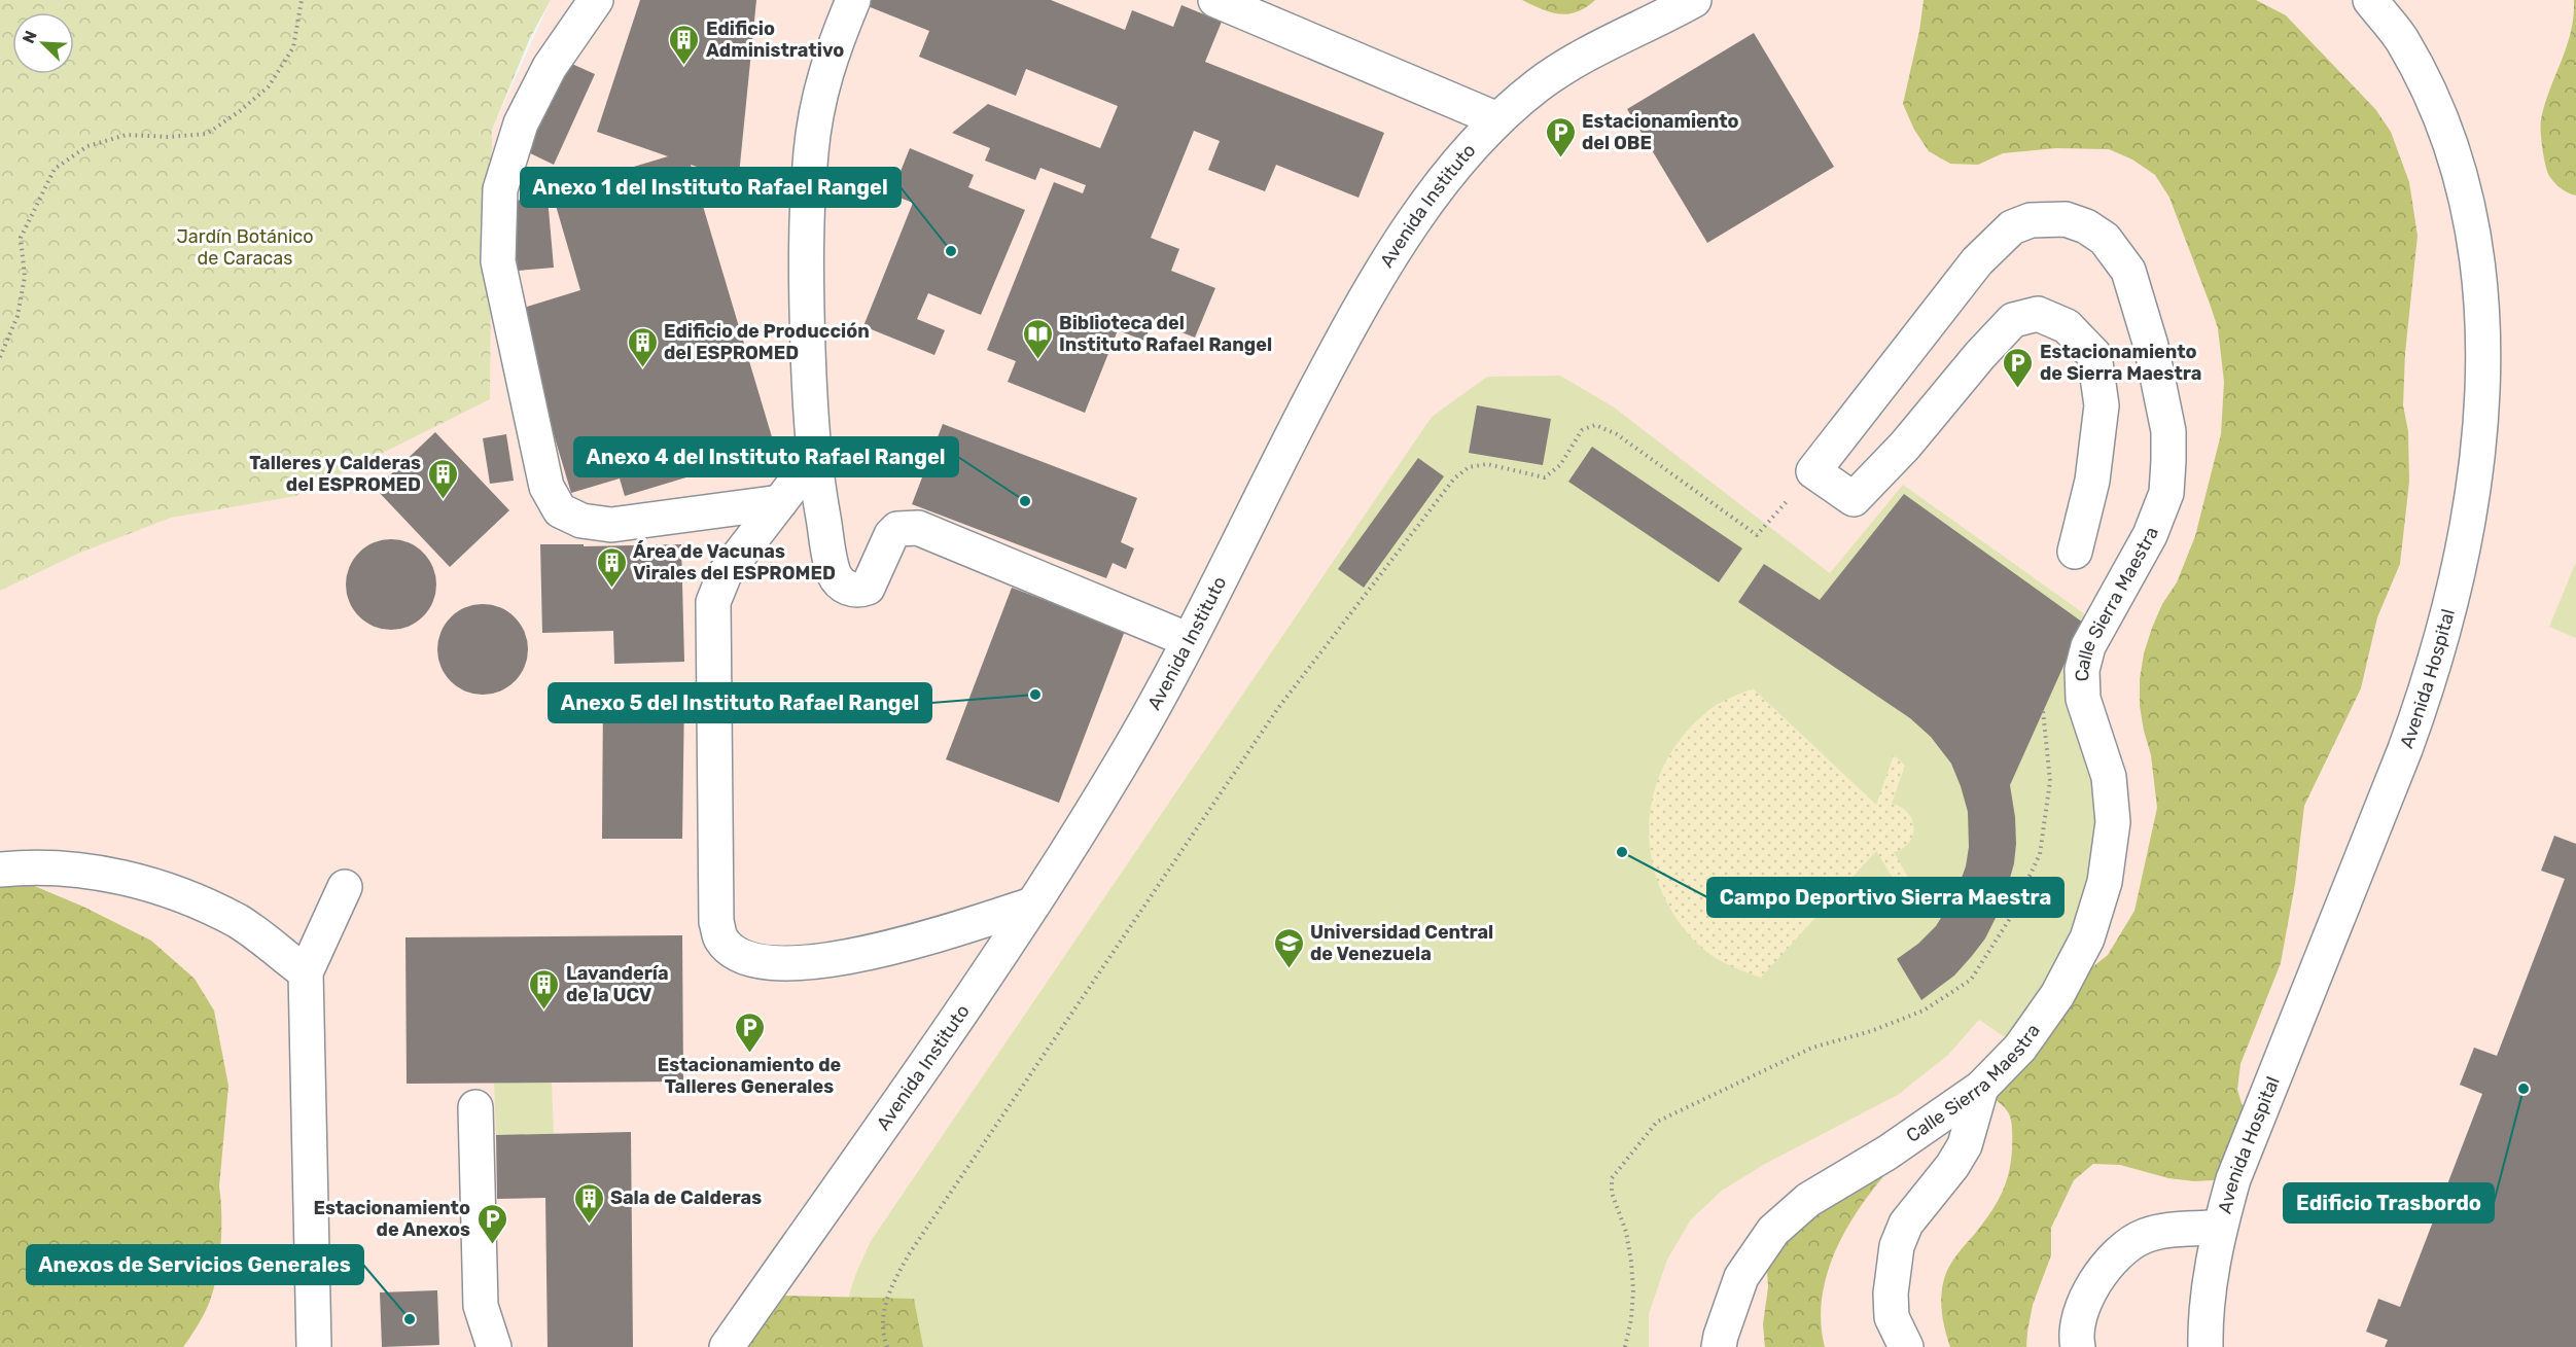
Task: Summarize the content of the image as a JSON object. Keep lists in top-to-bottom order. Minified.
{"streets":{"lane":["Avenida Instituto","Calle Sierra Maestra","Avenida Hospital"]},"parks":["Jardín Botánico de Caracas"],"places":{"building":["Edificio Administrativo","Edificio de Producción del ESPROMED","Talleres y Calderas del ESPROMED","Área de Vacunas Virales del ESPROMED","Lavandería de la UCV","Sala de Calderas"],"parking":["Estacionamiento del OBE","Estacionamiento de Sierra Maestra","Estacionamiento de Talleres Generales","Estacionamiento de Anexos"],"other":["Anexo 1 del Instituto Rafael Rangel","Anexo 4 del Instituto Rafael Rangel","Anexo 5 del Instituto Rafael Rangel","Campo Deportivo Sierra Maestra","Edificio Trasbordo","Anexos de Servicios Generales"],"library":["Biblioteca del Instituto Rafael Rangel"],"school or university":["Universidad Central de Venezuela"]},"north":"top left"}
